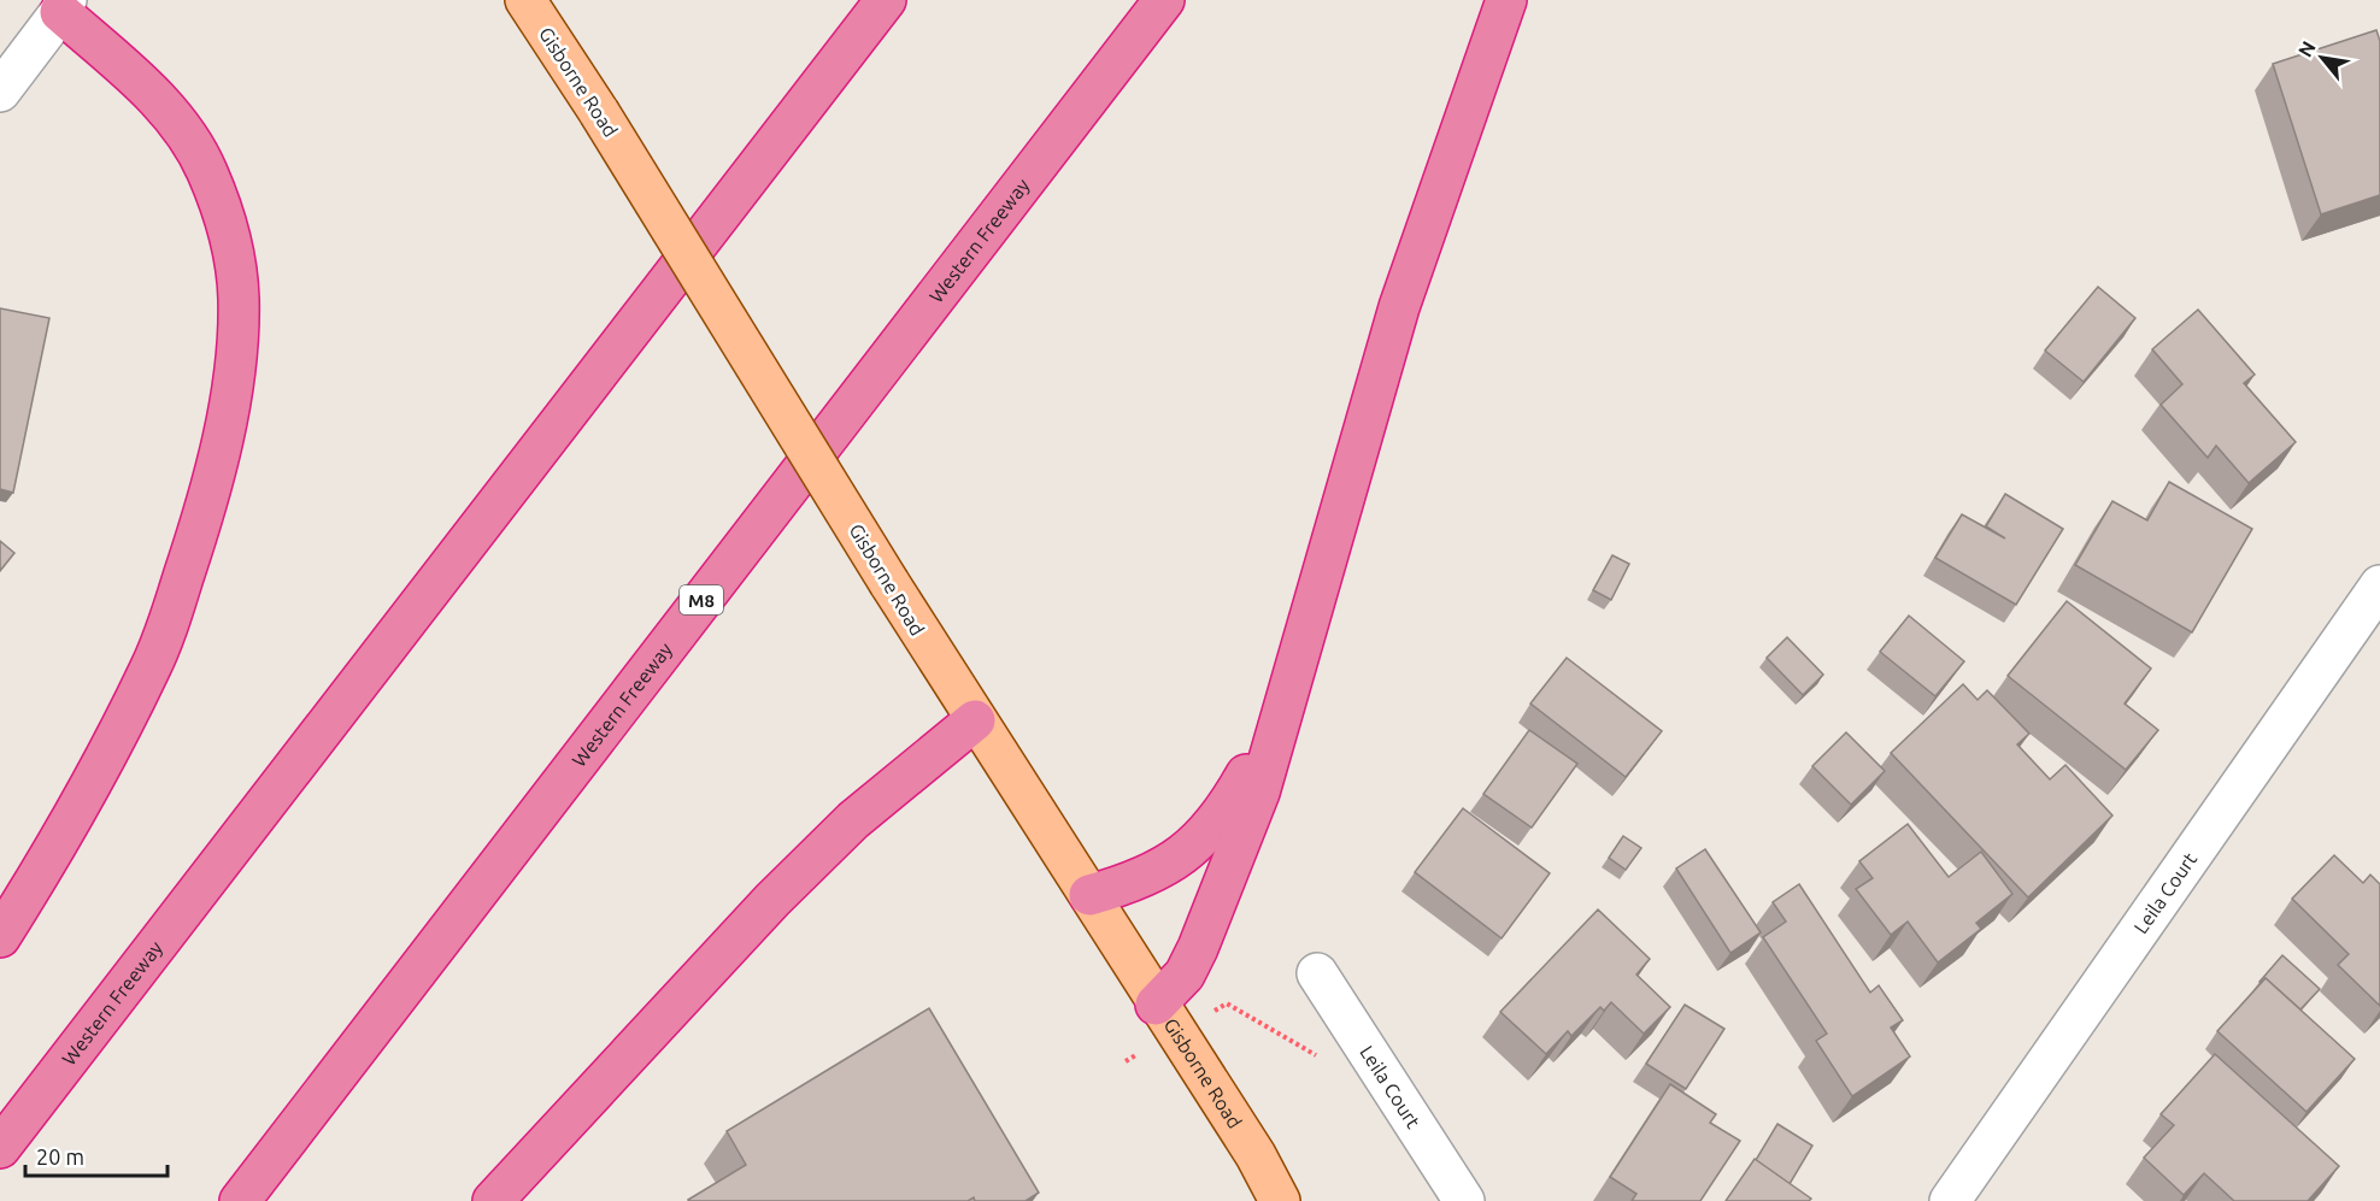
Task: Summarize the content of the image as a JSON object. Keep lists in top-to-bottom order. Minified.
{"streets":{"highway":["Western Freeway","M8"],"main road":["Gisborne Road"],"street":["Leila Court"]},"scale_bar":"20 m","north":"top left"}
